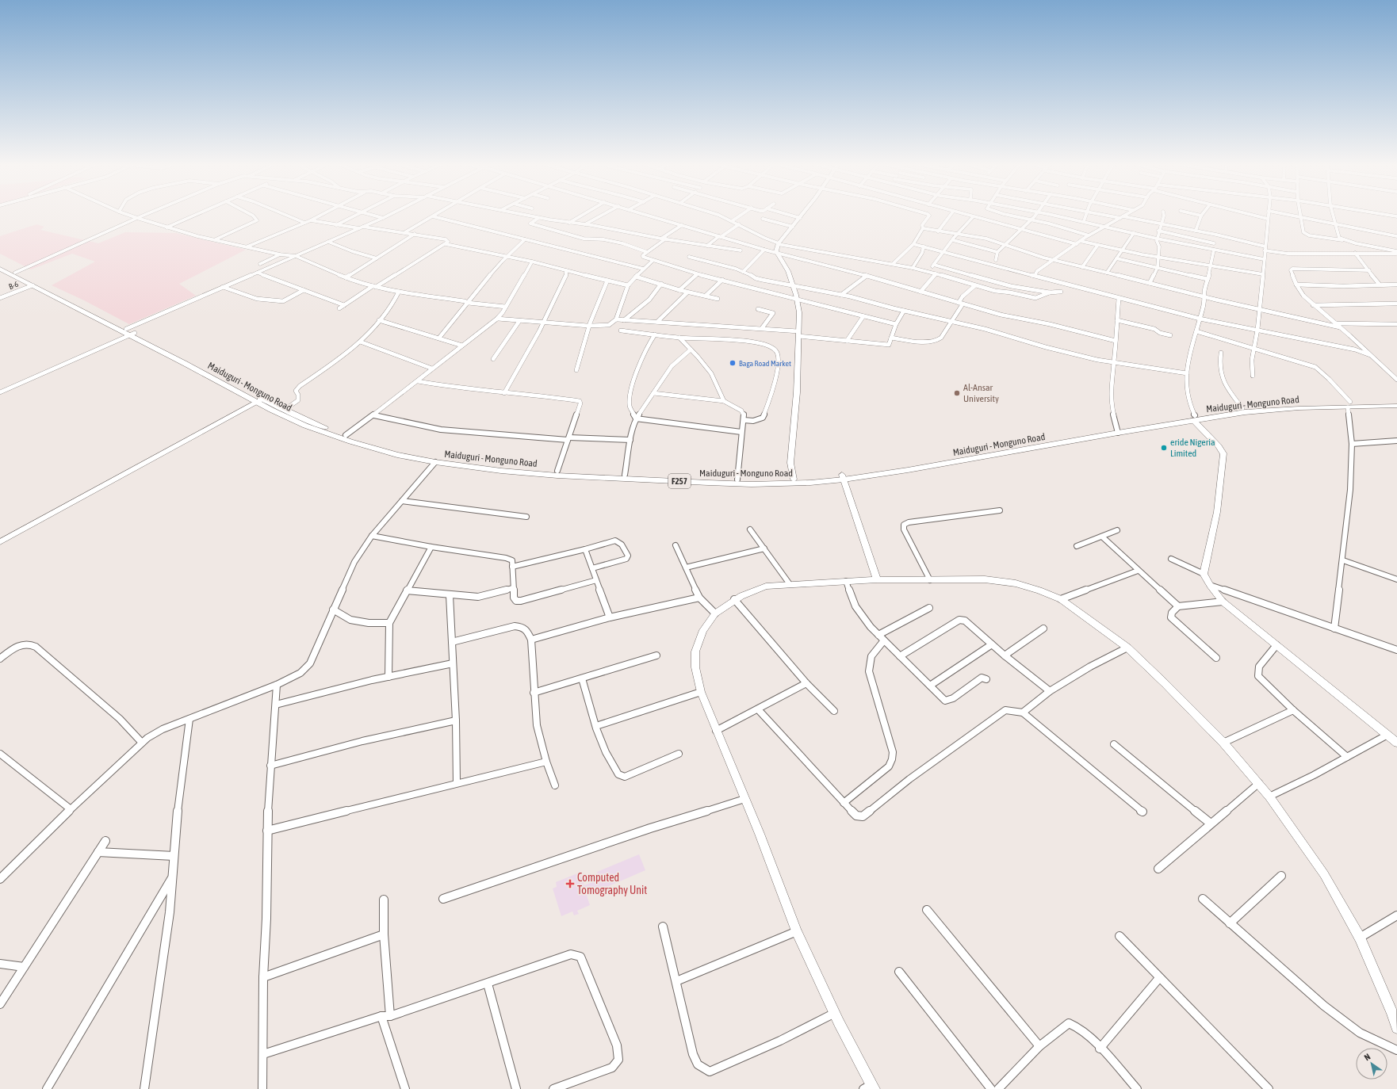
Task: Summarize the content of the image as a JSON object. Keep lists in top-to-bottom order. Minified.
{"streets":{"main road":["Maiduguri - Monguno Road","F257"],"street":["B-6"]},"crossings":[["B-6","Maiduguri - Monguno Road"]],"places":{"other":["Baga Road Market","Al-Ansar University","eride Nigeria Limited"],"health":["Computed Tomography Unit"]},"north":"top left"}
